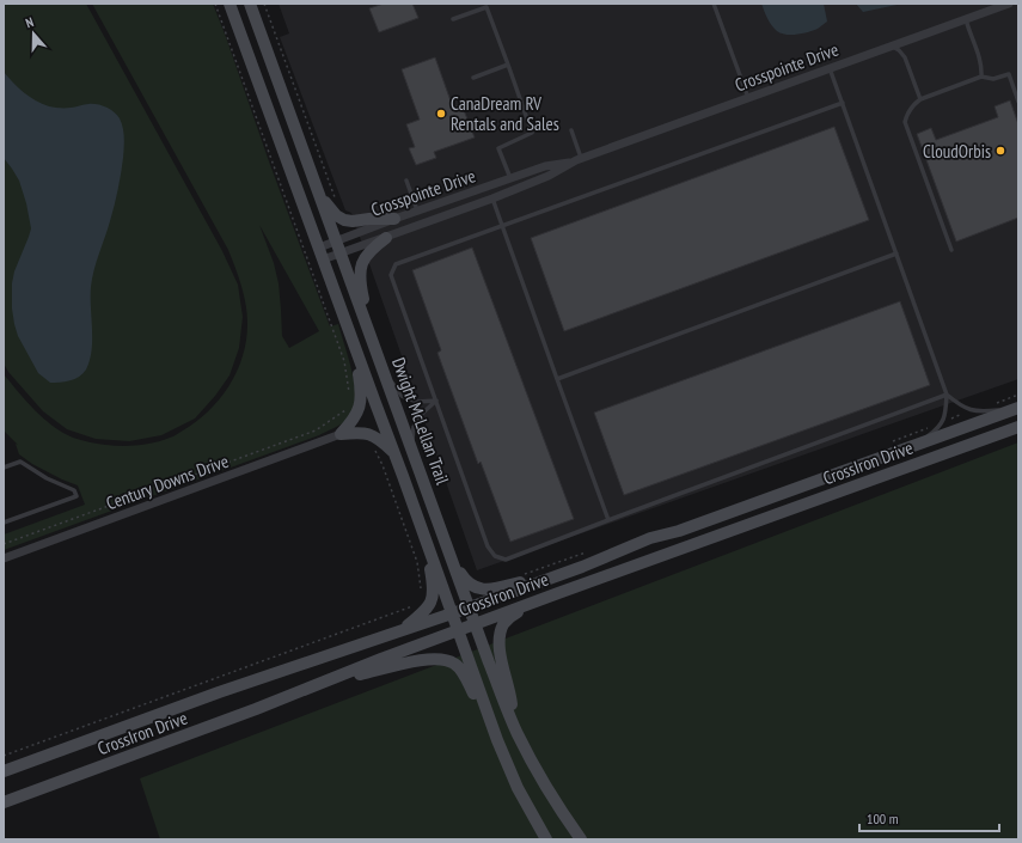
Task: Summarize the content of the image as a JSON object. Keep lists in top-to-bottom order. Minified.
{"streets":{"main road":["Dwight McLellan Trail","CrossIron Drive"],"street":["Crosspointe Drive","Century Downs Drive"]},"crossings":[["Crosspointe Drive","Dwight McLellan Trail"],["Dwight McLellan Trail","CrossIron Drive"]],"places":["CanaDream RV Rentals and Sales","CloudOrbis"],"scale_bar":"100 m","north":"top"}
